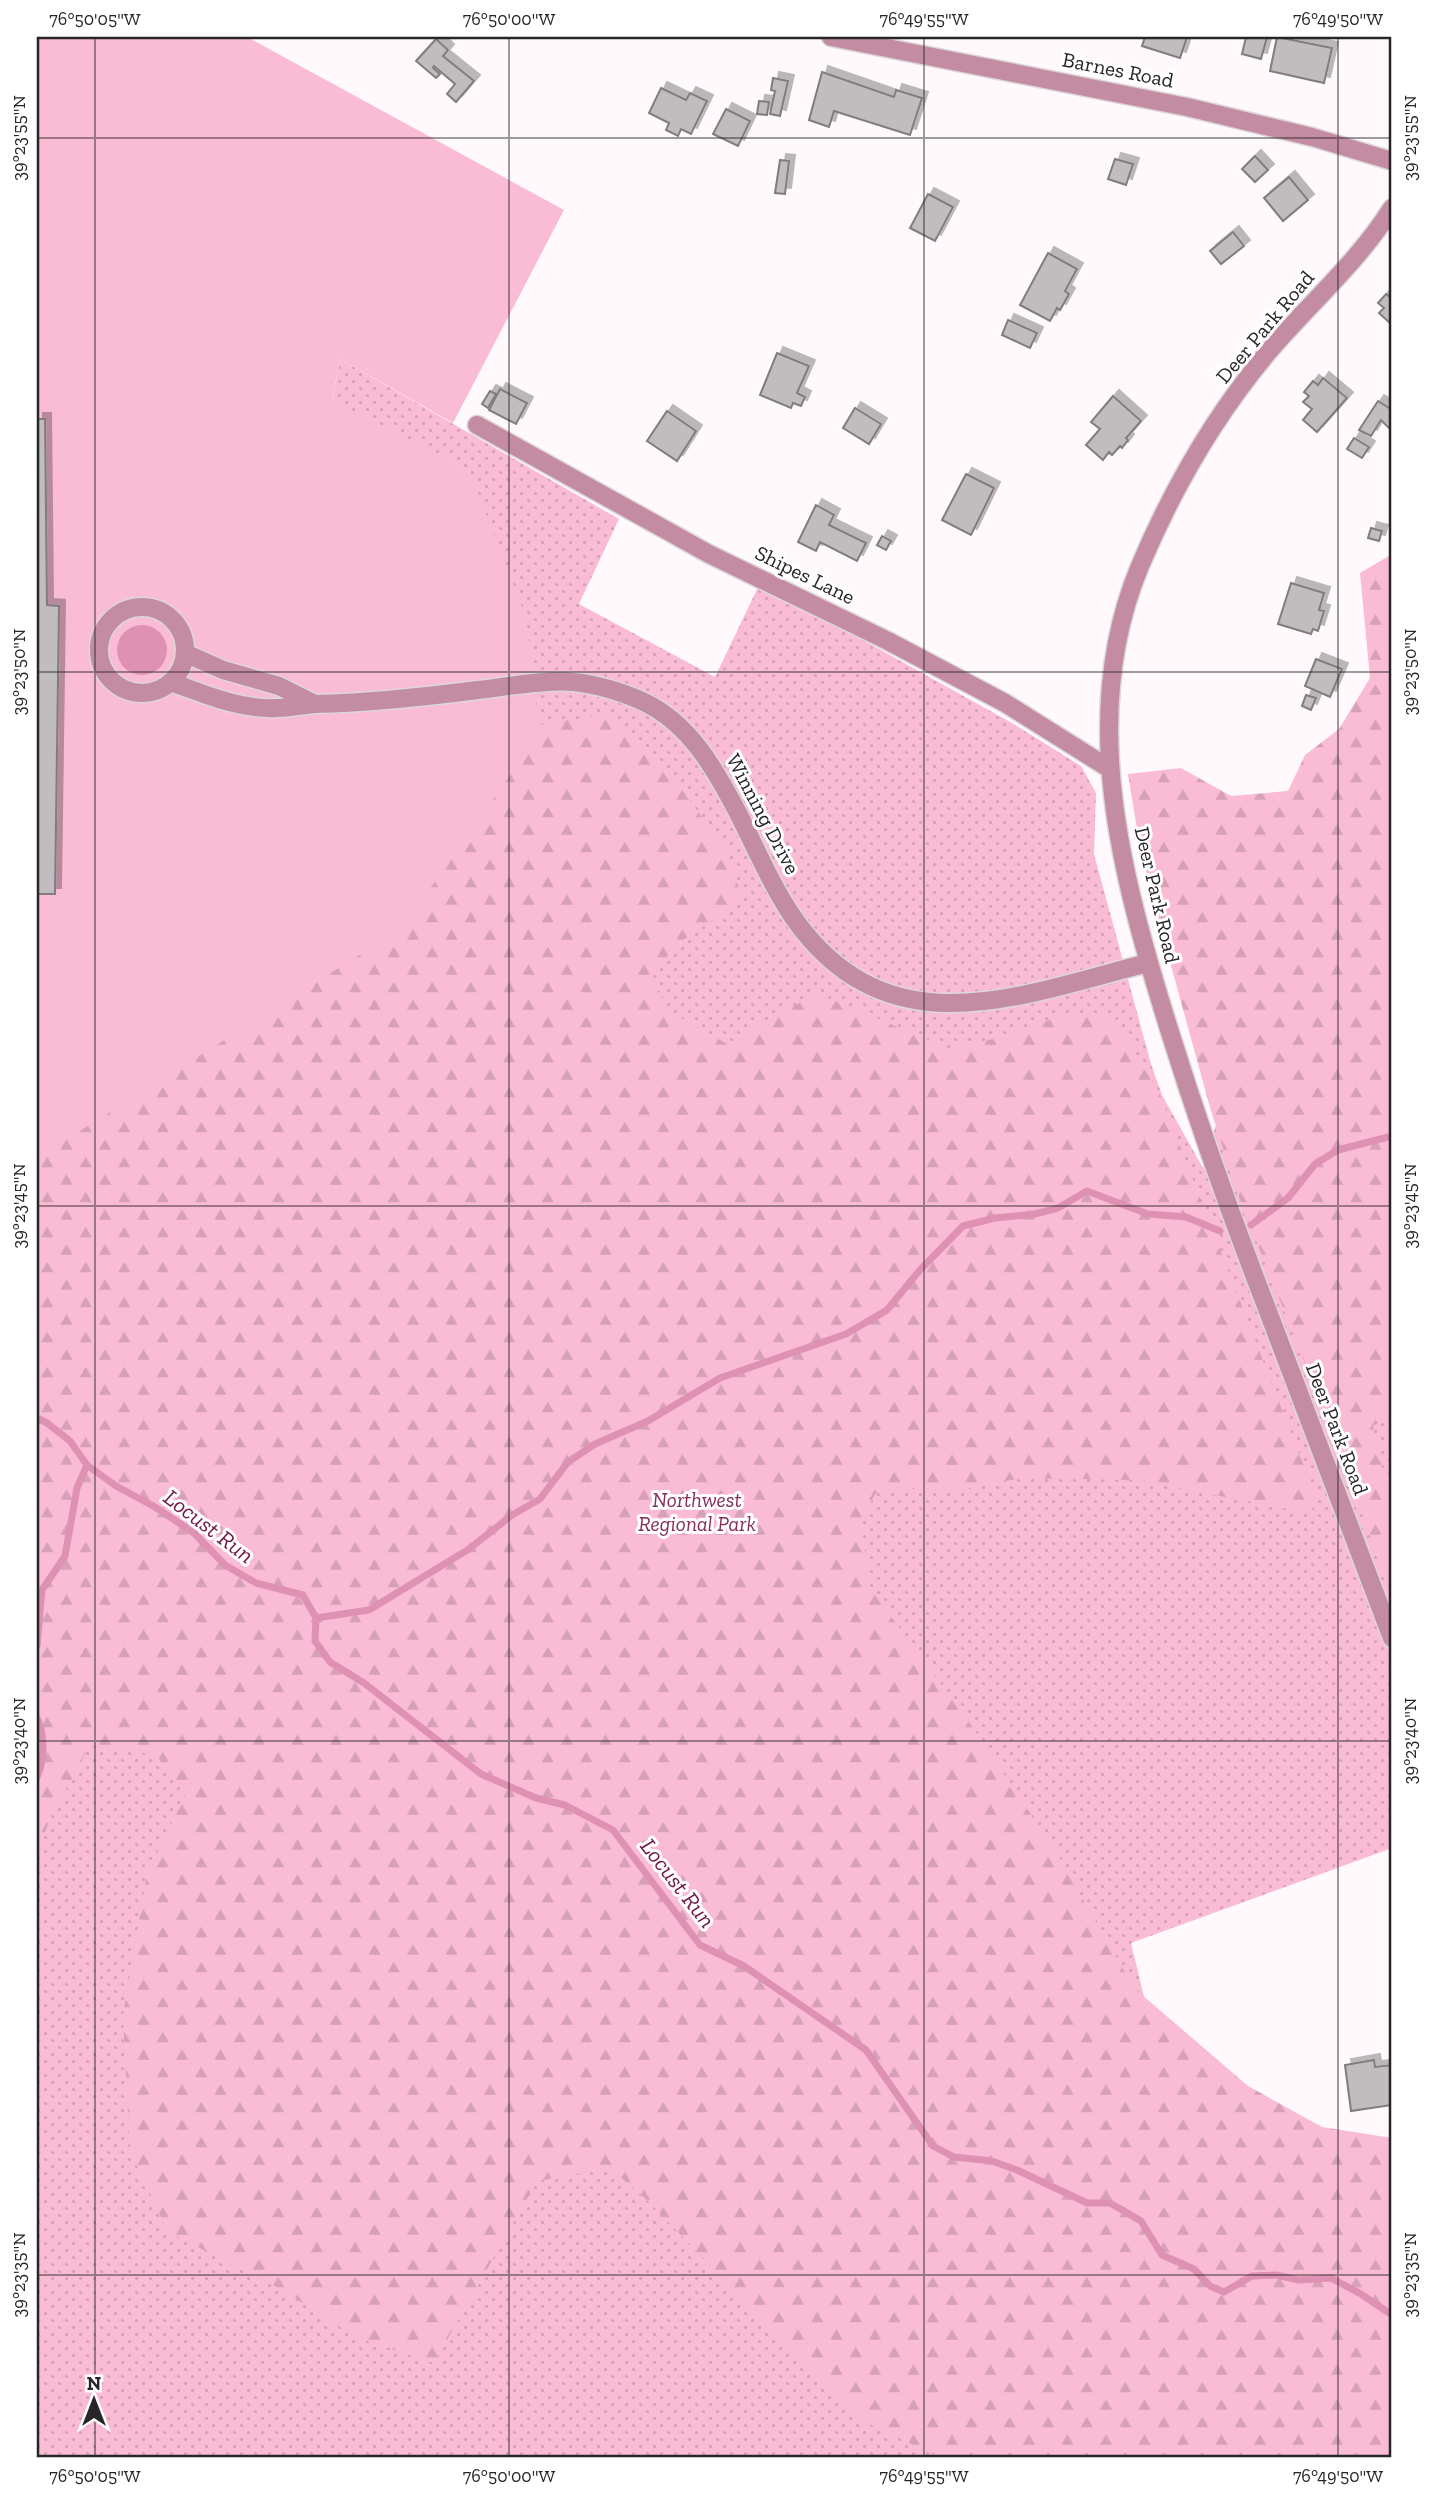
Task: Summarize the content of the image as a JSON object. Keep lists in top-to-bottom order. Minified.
{"streets":{"street":["Barnes Road","Deer Park Road","Shipes Lane","Winning Drive"]},"crossings":[["Deer Park Road","Shipes Lane"],["Deer Park Road","Winning Drive"]],"water":["Locust Run"],"parks":["Northwest Regional Park"],"north":"top","coordinates":["76°50'05\"W","76°50'00\"W","76°49'55\"W","76°49'50\"W","39°23'55\"N","39°23'50\"N","39°23'45\"N","39°23'40\"N","39°23'35\"N"]}
